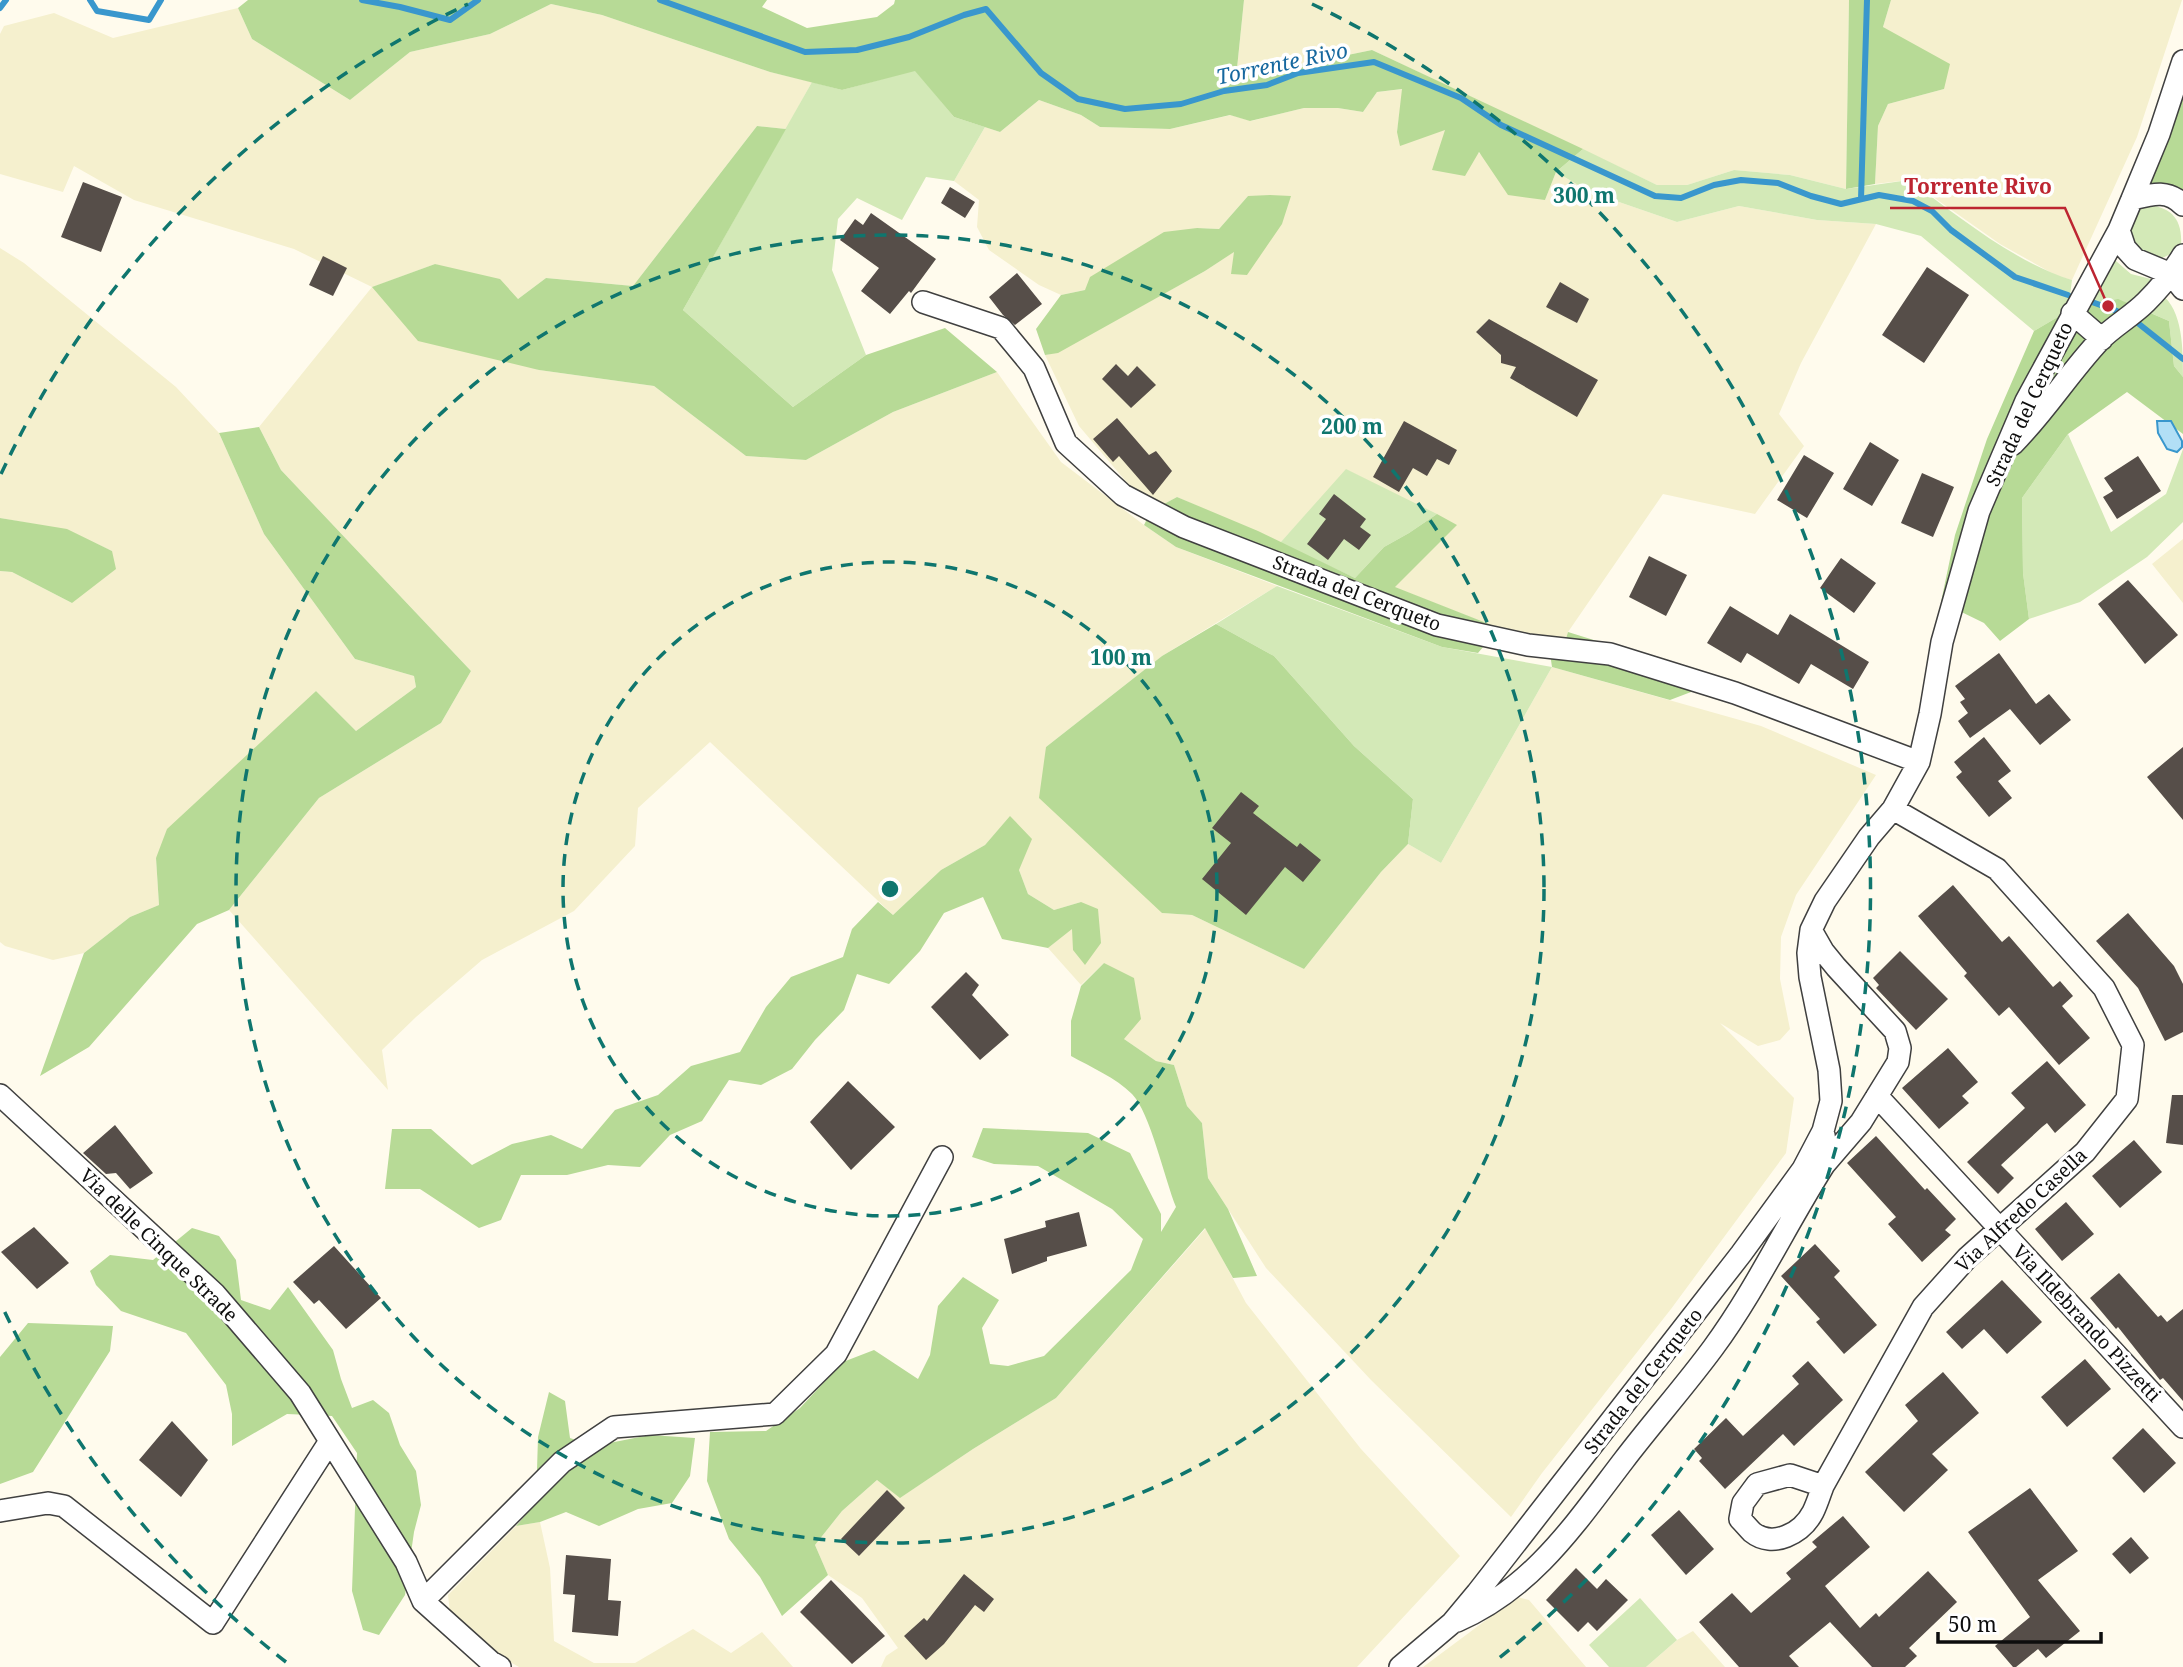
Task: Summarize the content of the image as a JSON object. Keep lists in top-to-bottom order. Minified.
{"streets":{"street":["Strada del Cerqueto","Via Alfredo Casella","Via delle Cinque Strade","Via Ildebrando Pizzetti"]},"crossings":[["Strada del Cerqueto","Via Alfredo Casella"],["Strada del Cerqueto","Via Ildebrando Pizzetti"],["Via Alfredo Casella","Via Ildebrando Pizzetti"]],"water":["Torrente Rivo"],"places":["Torrente Rivo"],"scale_bar":"50 m","rings":["300 m","200 m","100 m"]}
